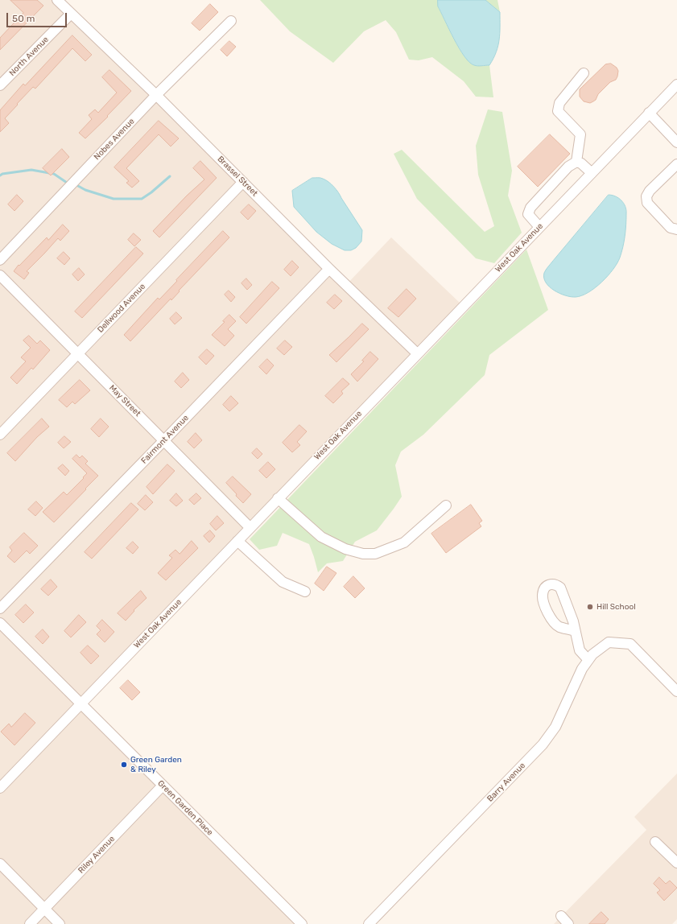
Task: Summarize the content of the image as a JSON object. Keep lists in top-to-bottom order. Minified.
{"streets":{"street":["North Avenue","Nobes Avenue","Brassel Street","West Oak Avenue","Dellwood Avenue","May Street","Fairmont Avenue","Barry Avenue","Green Garden Place","Riley Avenue"]},"crossings":[["North Avenue","Brassel Street"],["Nobes Avenue","Brassel Street"],["Brassel Street","West Oak Avenue"],["Brassel Street","Dellwood Avenue"],["Brassel Street","Fairmont Avenue"],["West Oak Avenue","May Street"],["West Oak Avenue","Green Garden Place"],["Dellwood Avenue","May Street"],["May Street","Fairmont Avenue"],["Green Garden Place","Riley Avenue"]],"places":["Hill School","Green Garden & Riley"],"scale_bar":"50 m"}
